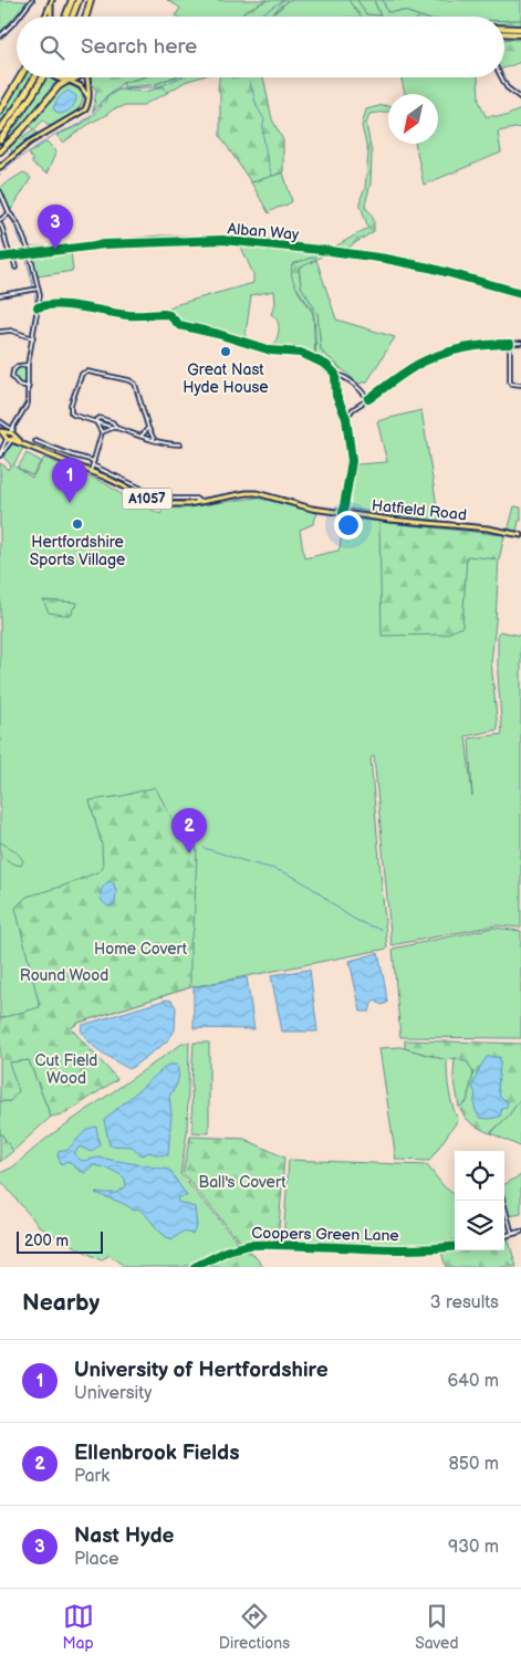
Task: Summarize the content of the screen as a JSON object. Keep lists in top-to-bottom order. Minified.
{"streets":{"main road":["A1057","Hatfield Road"],"street":["Coopers Green Lane"],"cycle path":["Alban Way"]},"crossings":[["A1057","Hatfield Road"]],"parks":["Home Covert","Round Wood","Cut Field Wood","Ball's Covert"],"places":["Great Nast Hyde House","Hertfordshire Sports Village"],"scale_bar":"200 m","north":"bottom left","page":{"search":"Search here","pins":["3","1","2"],"scale":"200 m","heading":["Nearby","3 results"],"list":[{"mark":"1","name":"University of Hertfordshire","note":"University","value":"640 m"},{"mark":"2","name":"Ellenbrook Fields","note":"Park","value":"850 m"},{"mark":"3","name":"Nast Hyde","note":"Place","value":"930 m"}],"nav":["Map","Directions","Saved"]}}
